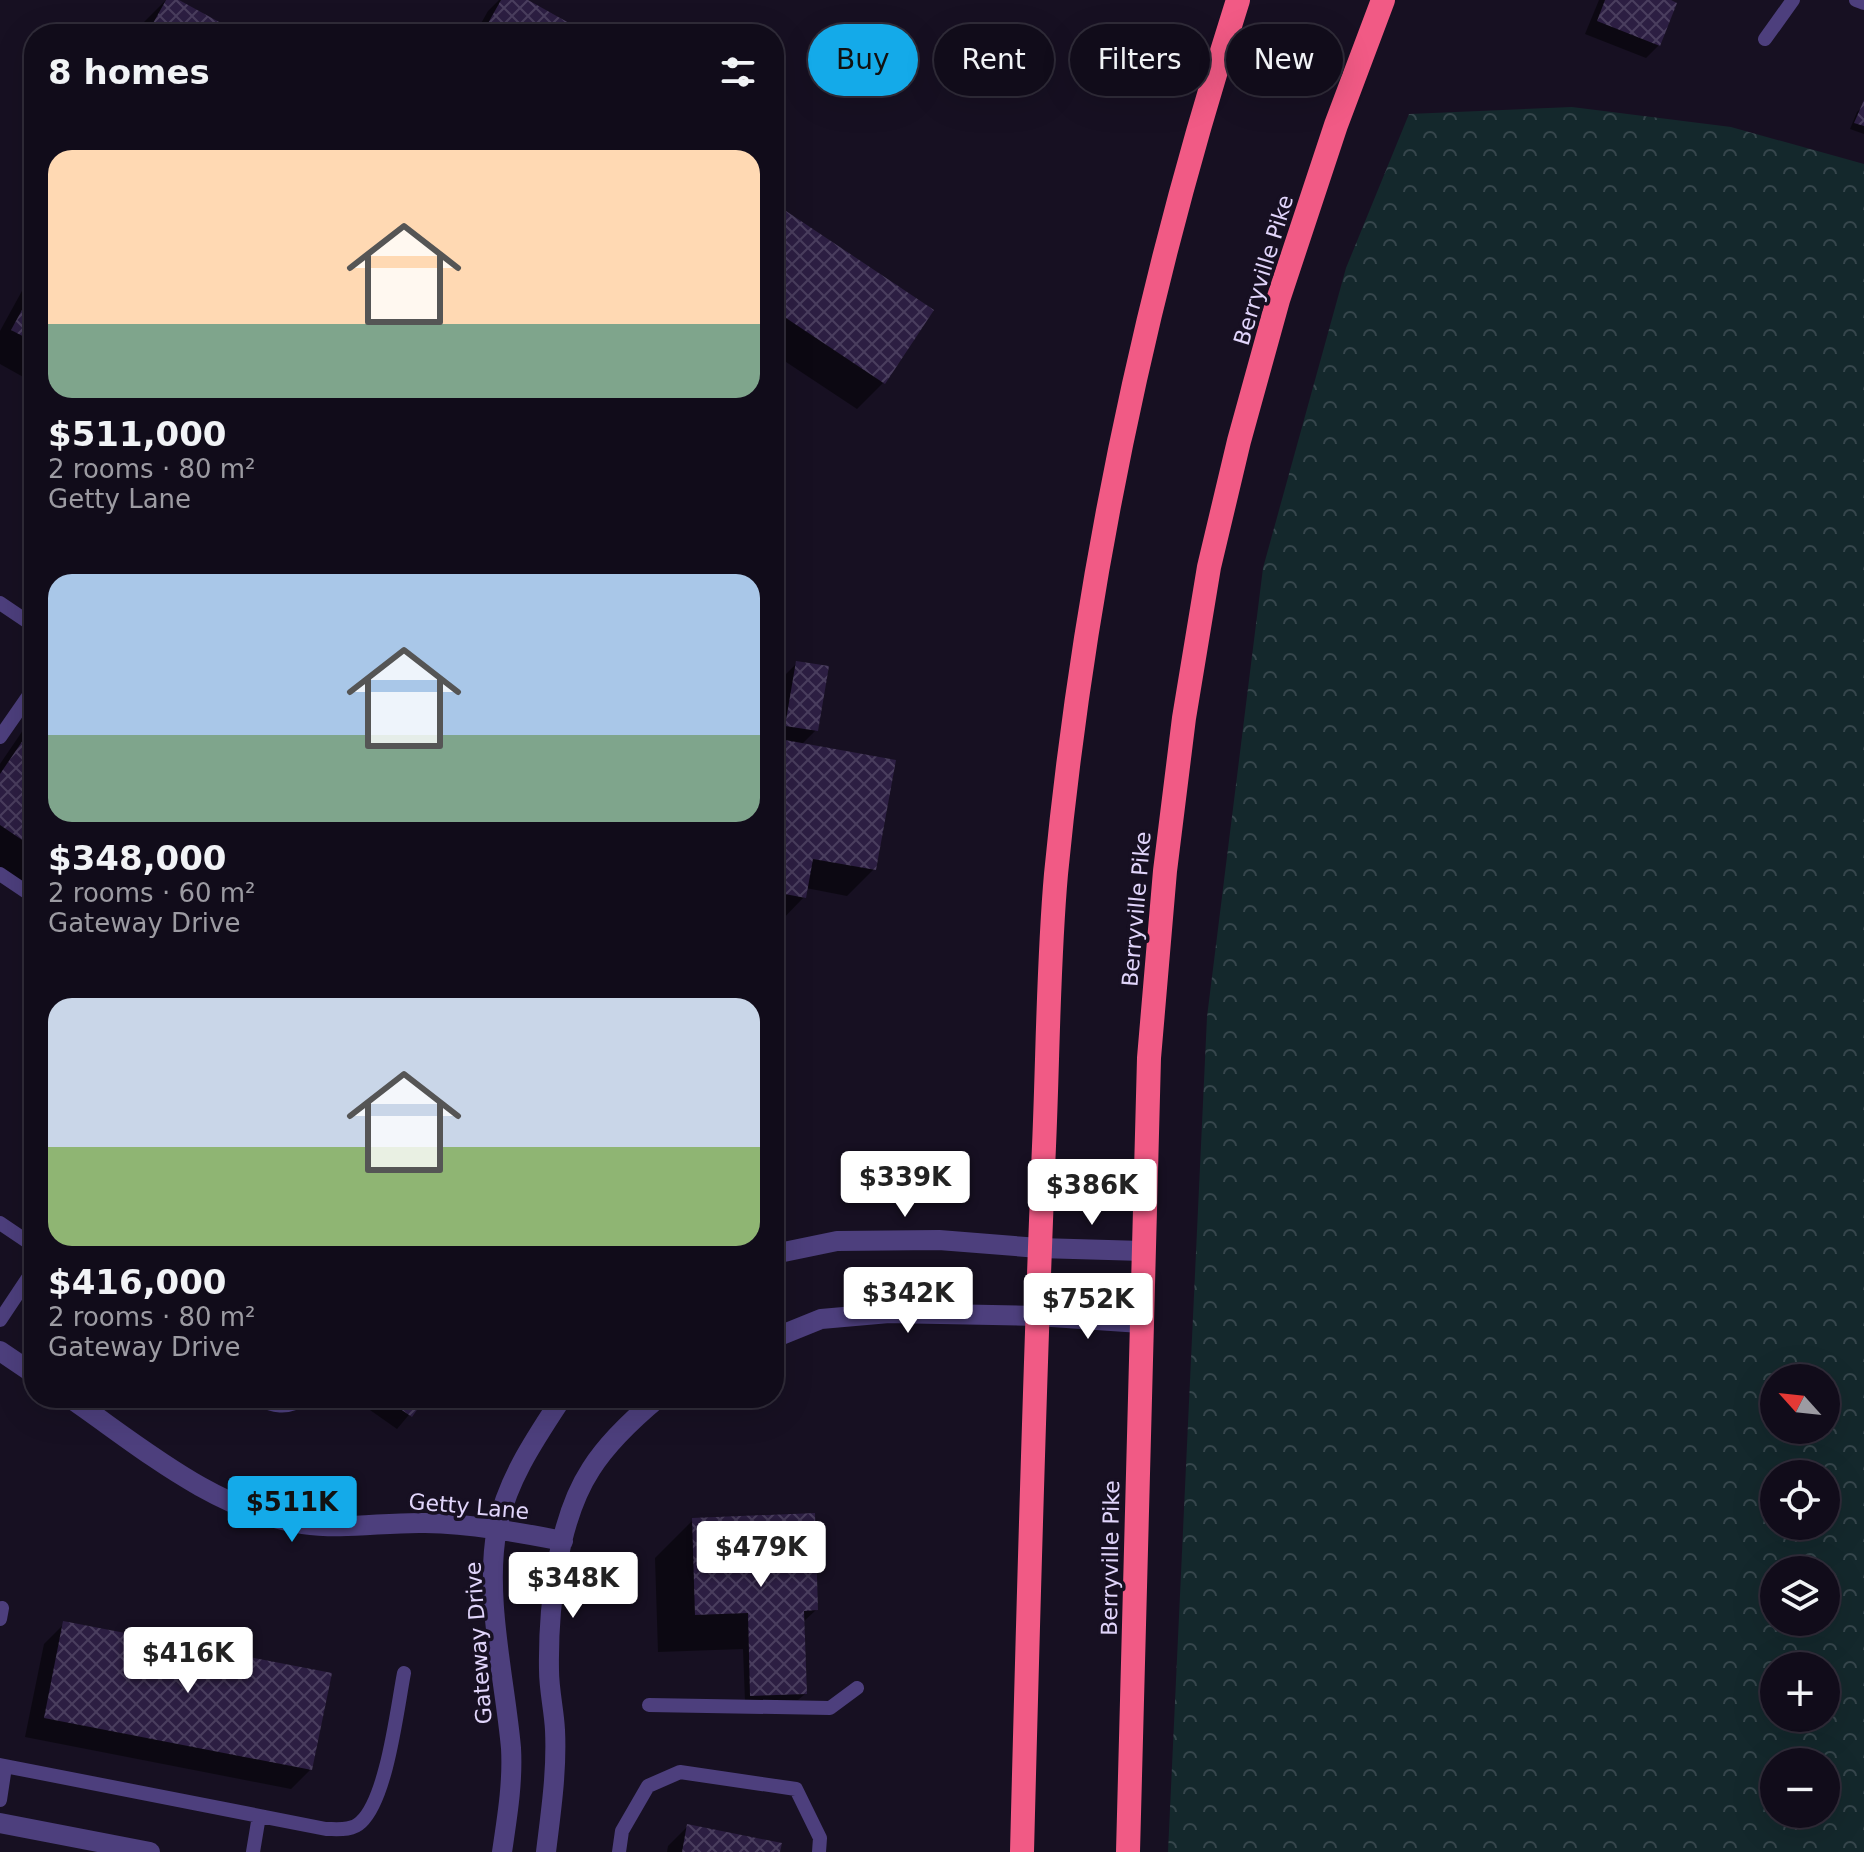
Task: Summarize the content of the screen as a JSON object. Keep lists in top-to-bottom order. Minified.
{"streets":{"highway":["Berryville Pike"],"street":["Getty Lane","Gateway Drive"]},"crossings":[["Getty Lane","Gateway Drive"]],"north":"top left","page":{"chip":["Buy","Rent","Filters","New"],"heading":"8 homes","list":[{"name":"$511,000","note":"2 rooms · 80 m² · Getty Lane"},{"name":"$348,000","note":"2 rooms · 60 m² · Gateway Drive"},{"name":"$416,000","note":"2 rooms · 80 m² · Gateway Drive"}],"price":["$339K","$386K","$342K","$752K","$511K","$479K","$348K","$416K"],"map_buttons":["+","−"]}}
